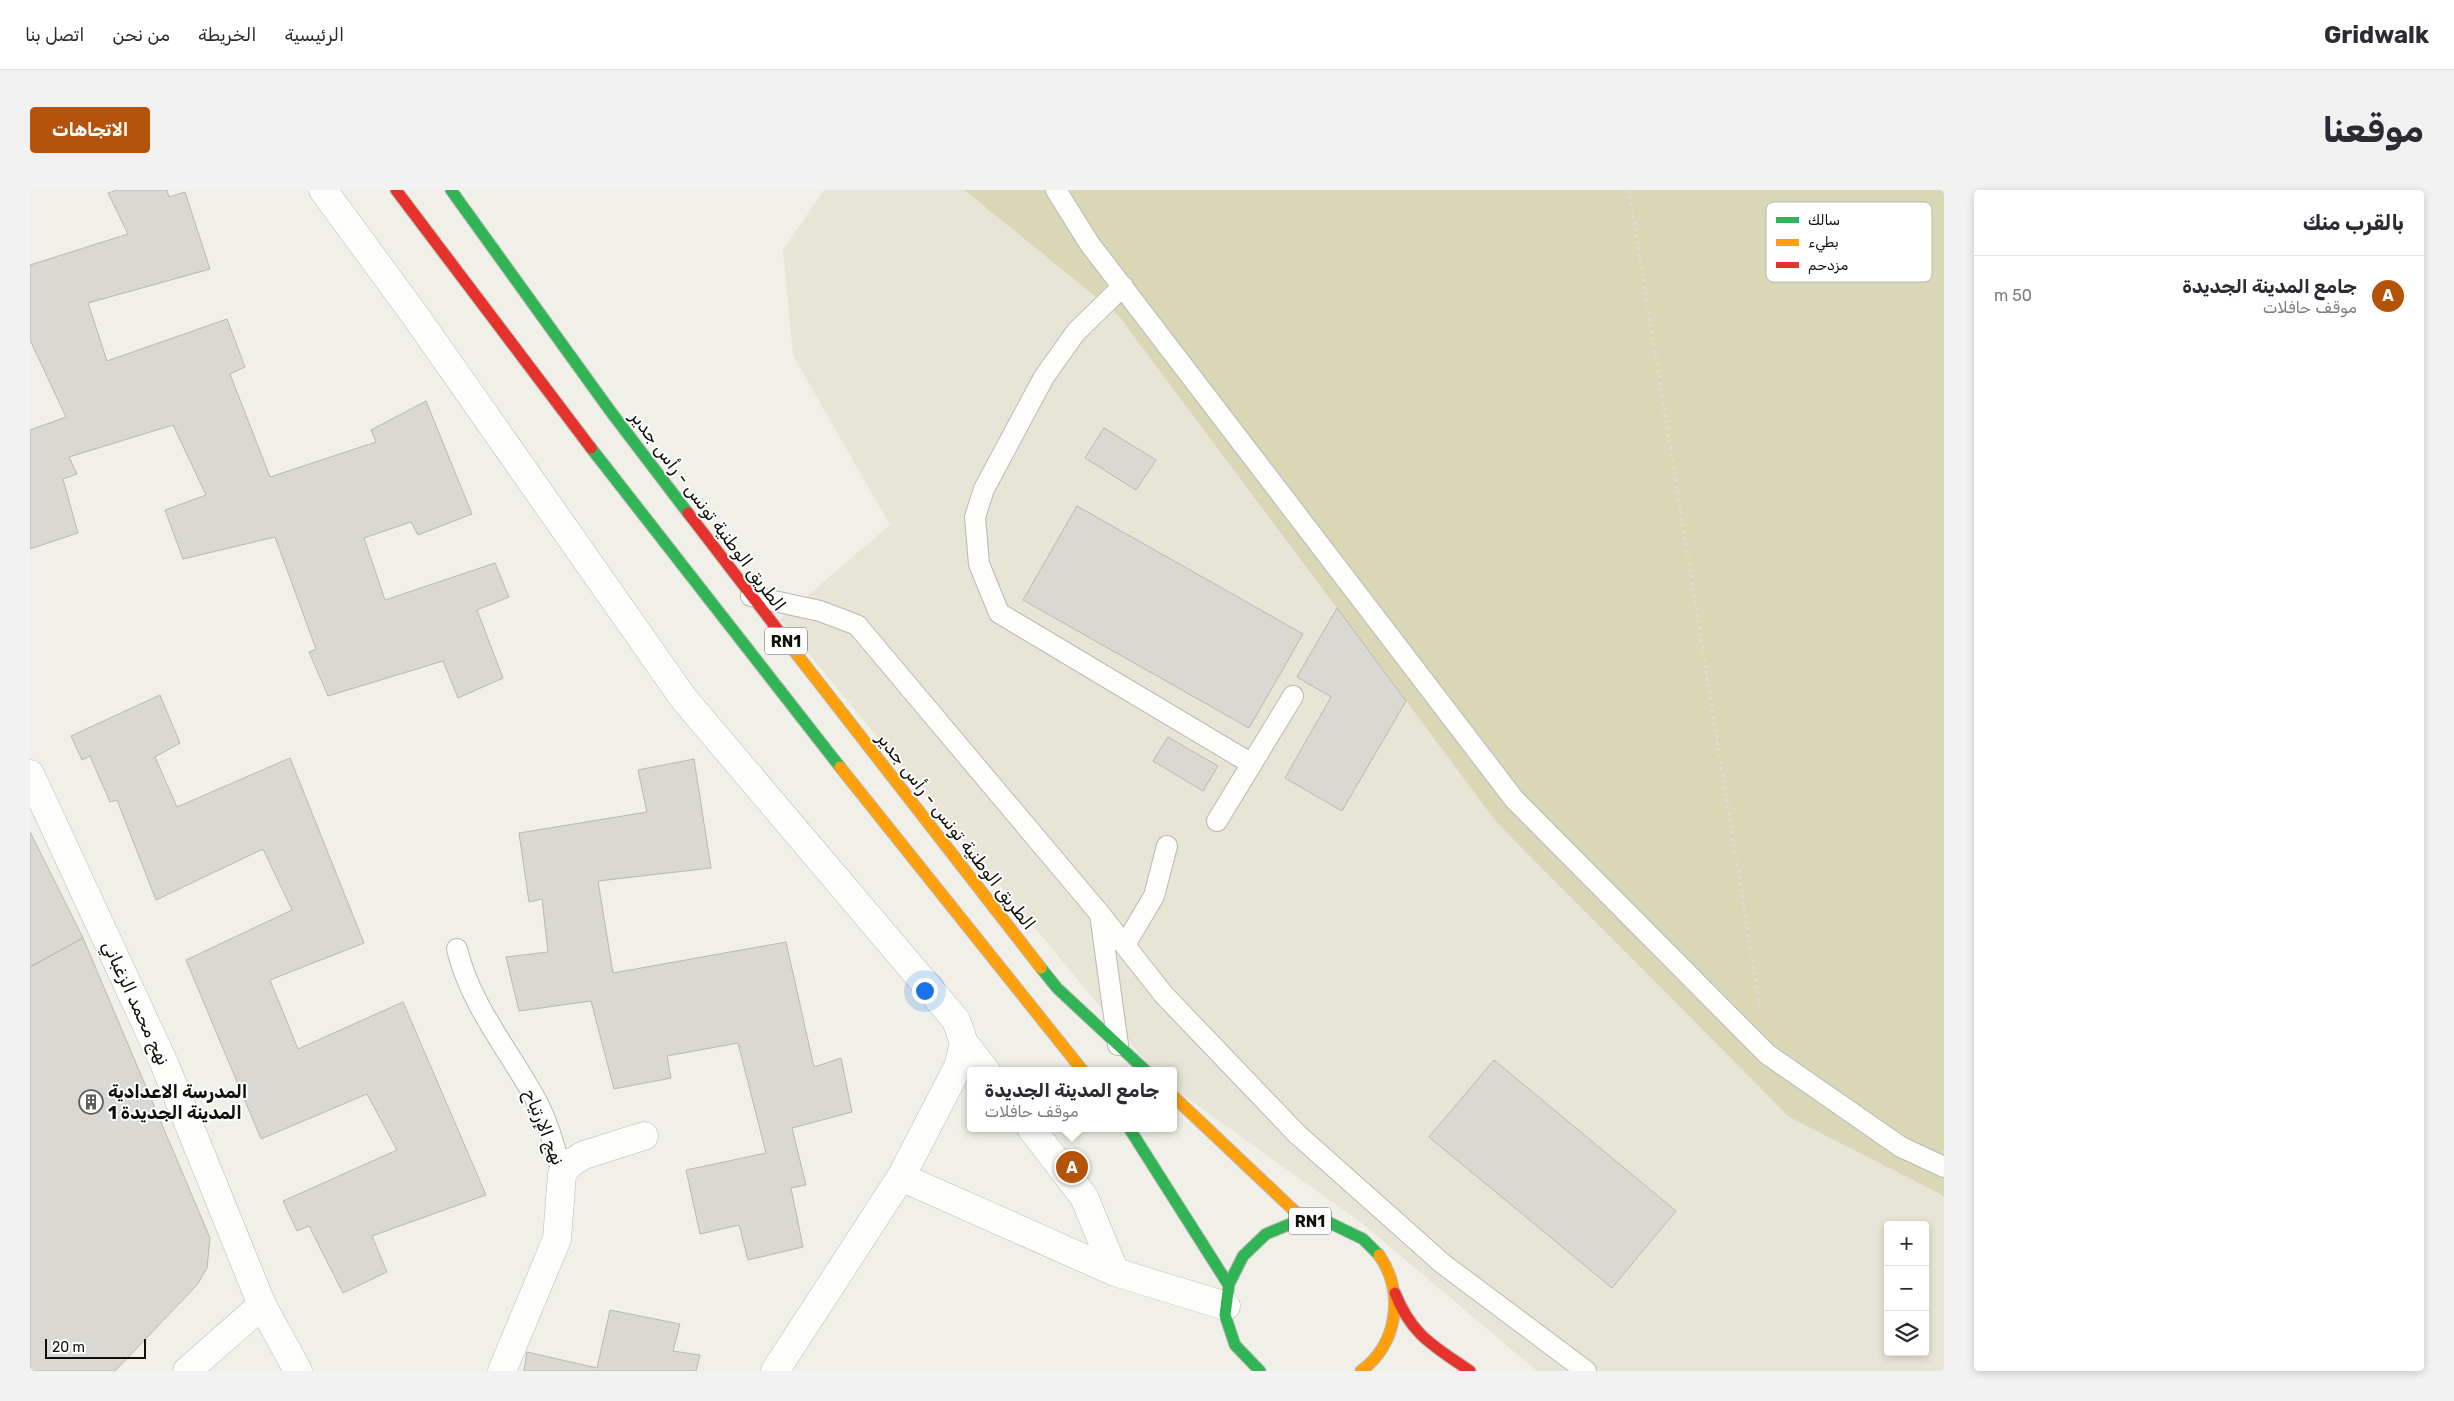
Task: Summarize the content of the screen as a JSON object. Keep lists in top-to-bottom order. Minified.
{"streets":{"main road":["الطريق الوطنية تونس - رأس جدير","RN1"],"street":["نهج محمد الزغباني","نهج الإرتياح"]},"places":{"building":["المدرسة الاعدادية المدينة الجديدة 1"]},"legend":["سالك","بطيء","مزدحم"],"scale_bar":"20 m","page":{"header":"Gridwalk","nav":["الرئيسية","الخريطة","من نحن","اتصل بنا"],"buttons":"الاتجاهات","title":"موقعنا","heading":"بالقرب منك","list":[{"mark":"A","name":"جامع المدينة الجديدة","note":"موقف حافلات","value":"50 m"}],"popup":["جامع المدينة الجديدة","موقف حافلات"],"pins":"A","map_buttons":["+","−"],"scale":"20 m"}}
